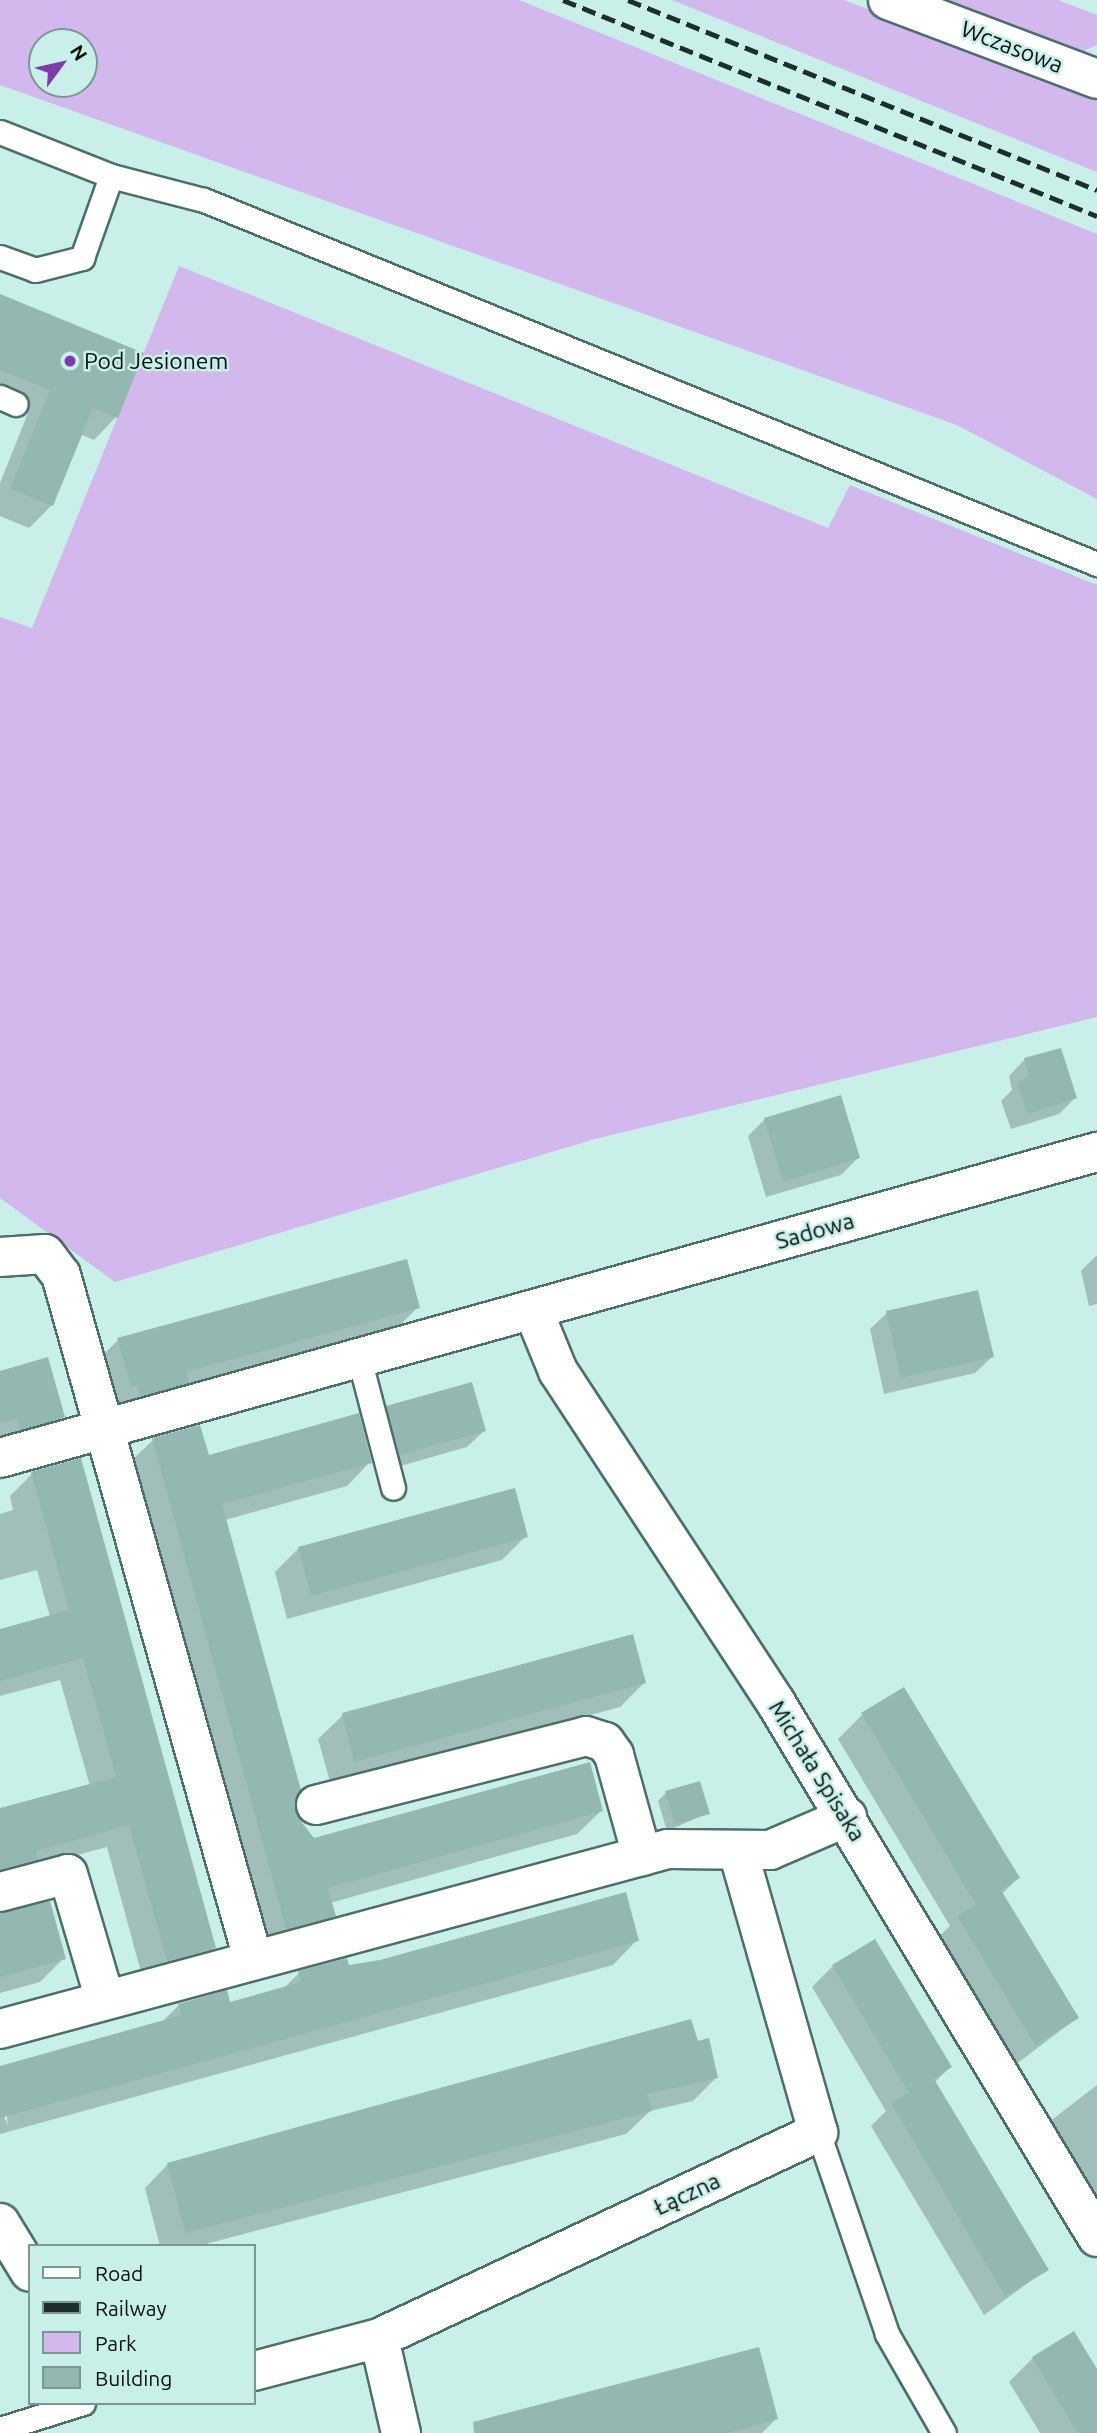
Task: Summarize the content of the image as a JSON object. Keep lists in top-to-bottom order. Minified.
{"streets":{"street":["Wczasowa","Sadowa","Michała Spisaka","Łączna"]},"crossings":[["Sadowa","Michała Spisaka"]],"places":["Pod Jesionem"],"legend":["Road","Railway","Park","Building"],"north":"top right"}
